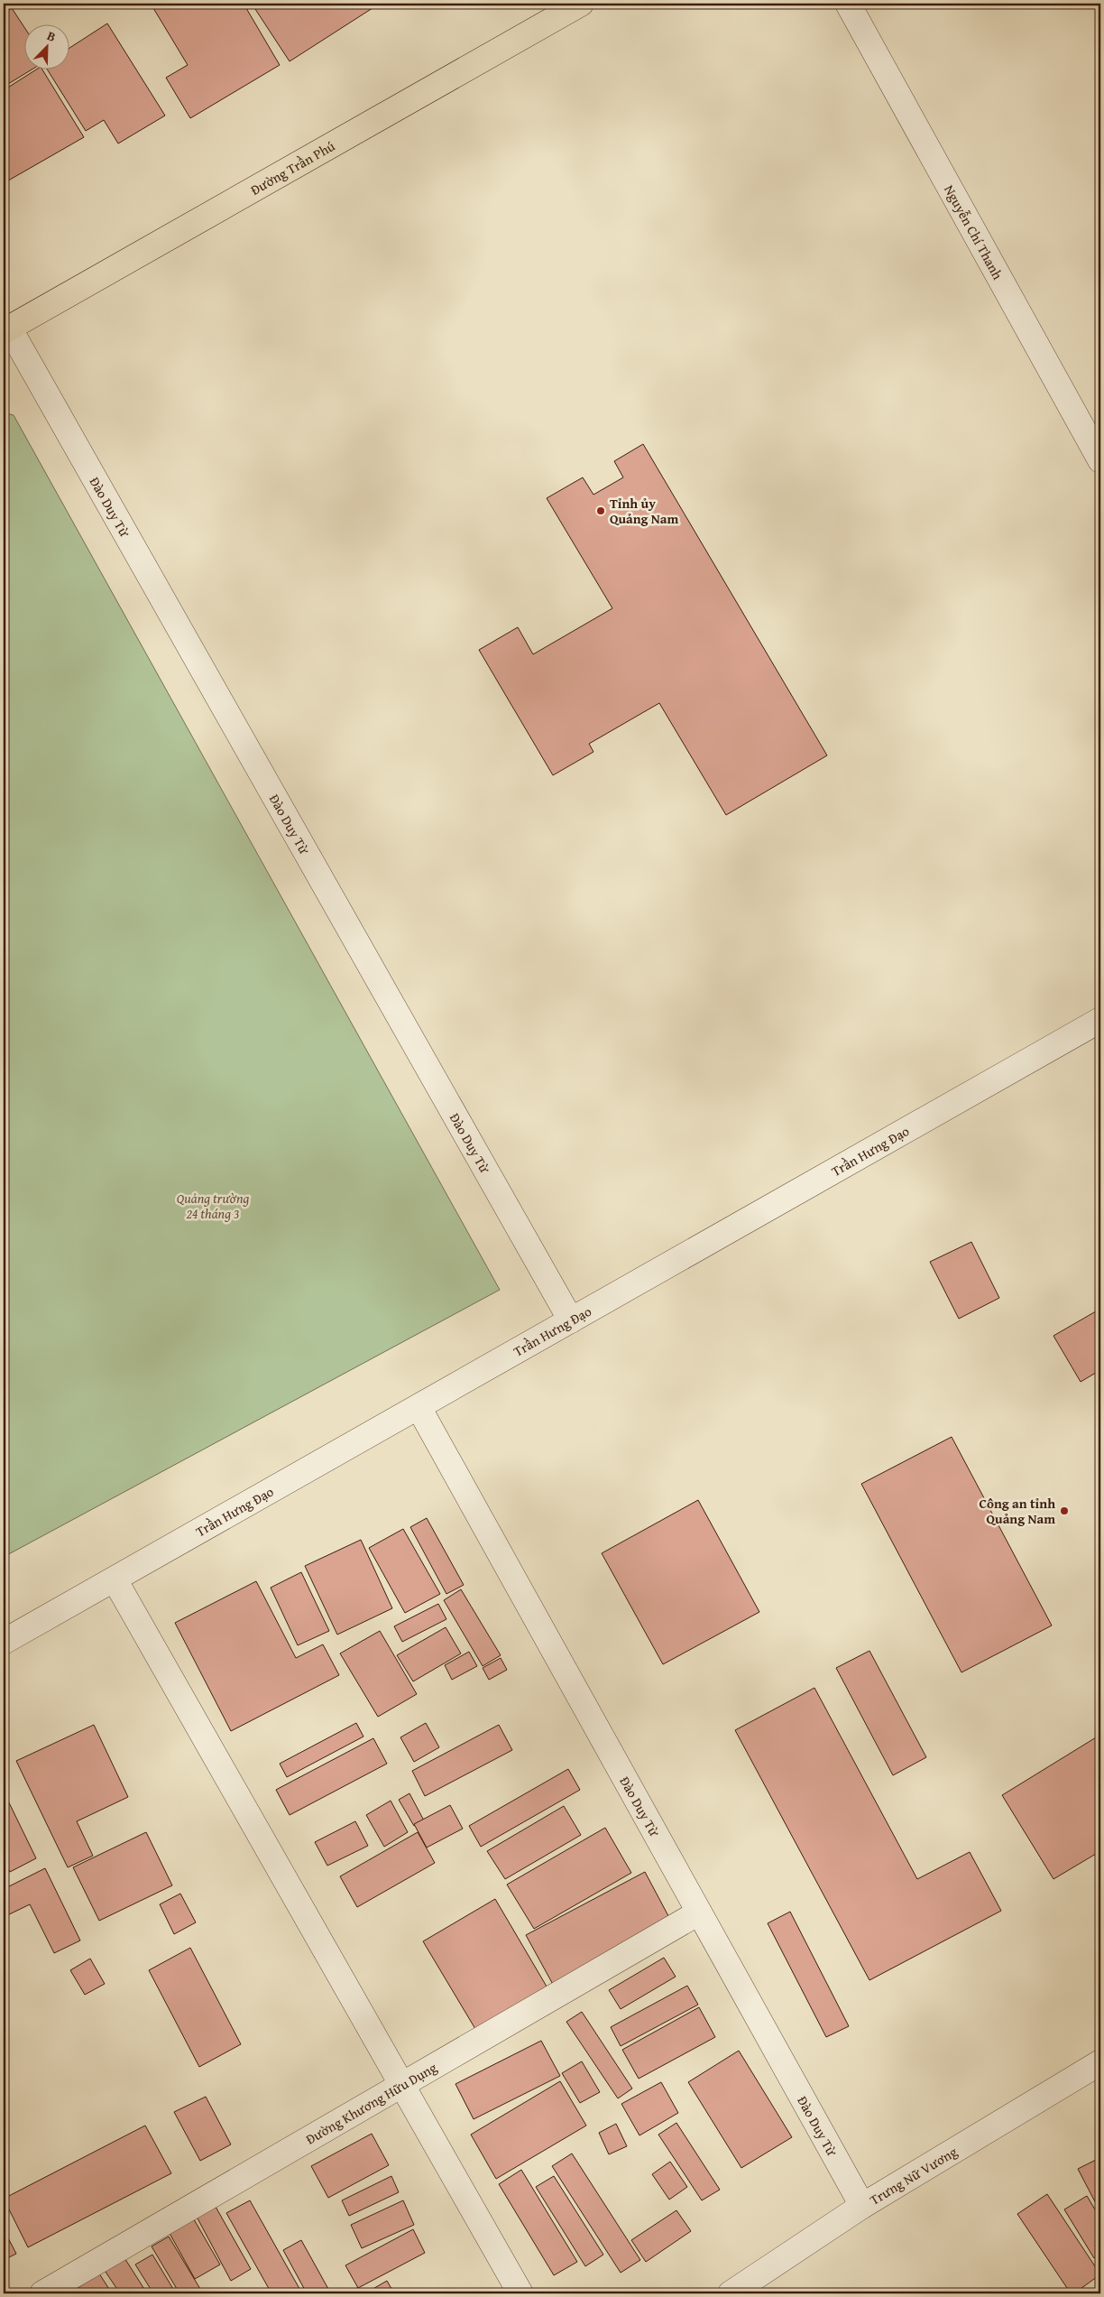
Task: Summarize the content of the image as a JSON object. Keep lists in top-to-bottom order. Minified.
{"streets":{"main road":["Đường Trần Phú"],"street":["Nguyễn Chí Thanh","Đào Duy Từ","Trần Hưng Đạo","Đường Khương Hữu Dụng","Trưng Nữ Vương"]},"crossings":[["Đường Trần Phú","Đào Duy Từ"],["Đào Duy Từ","Trần Hưng Đạo"],["Đào Duy Từ","Đường Khương Hữu Dụng"],["Đào Duy Từ","Trưng Nữ Vương"]],"parks":["Quảng trường 24 tháng 3"],"places":["Tỉnh ủy Quảng Nam","Công an tỉnh Quảng Nam"],"north":"top right"}
